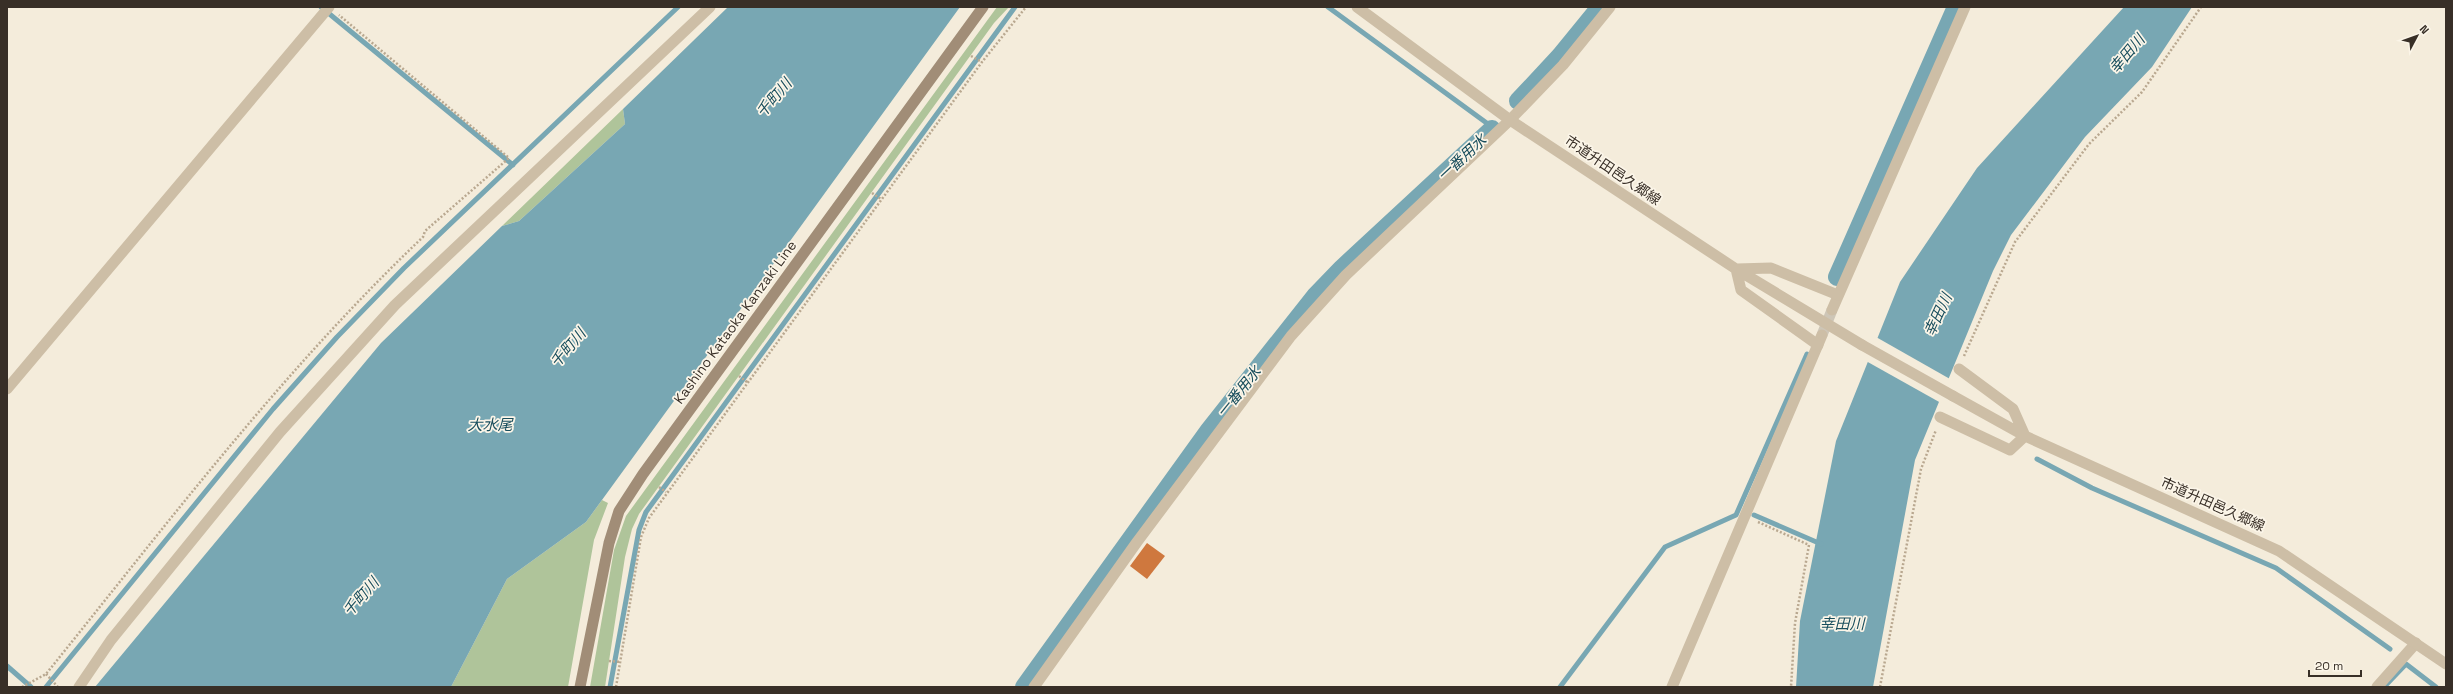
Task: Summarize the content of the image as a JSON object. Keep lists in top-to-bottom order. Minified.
{"streets":{"main road":["Kashino Kataoka Kanzaki Line"],"street":["市道升田邑久郷線"]},"water":["幸田川","千町川","一番用水","大水尾"],"scale_bar":"20 m","north":"top right"}
